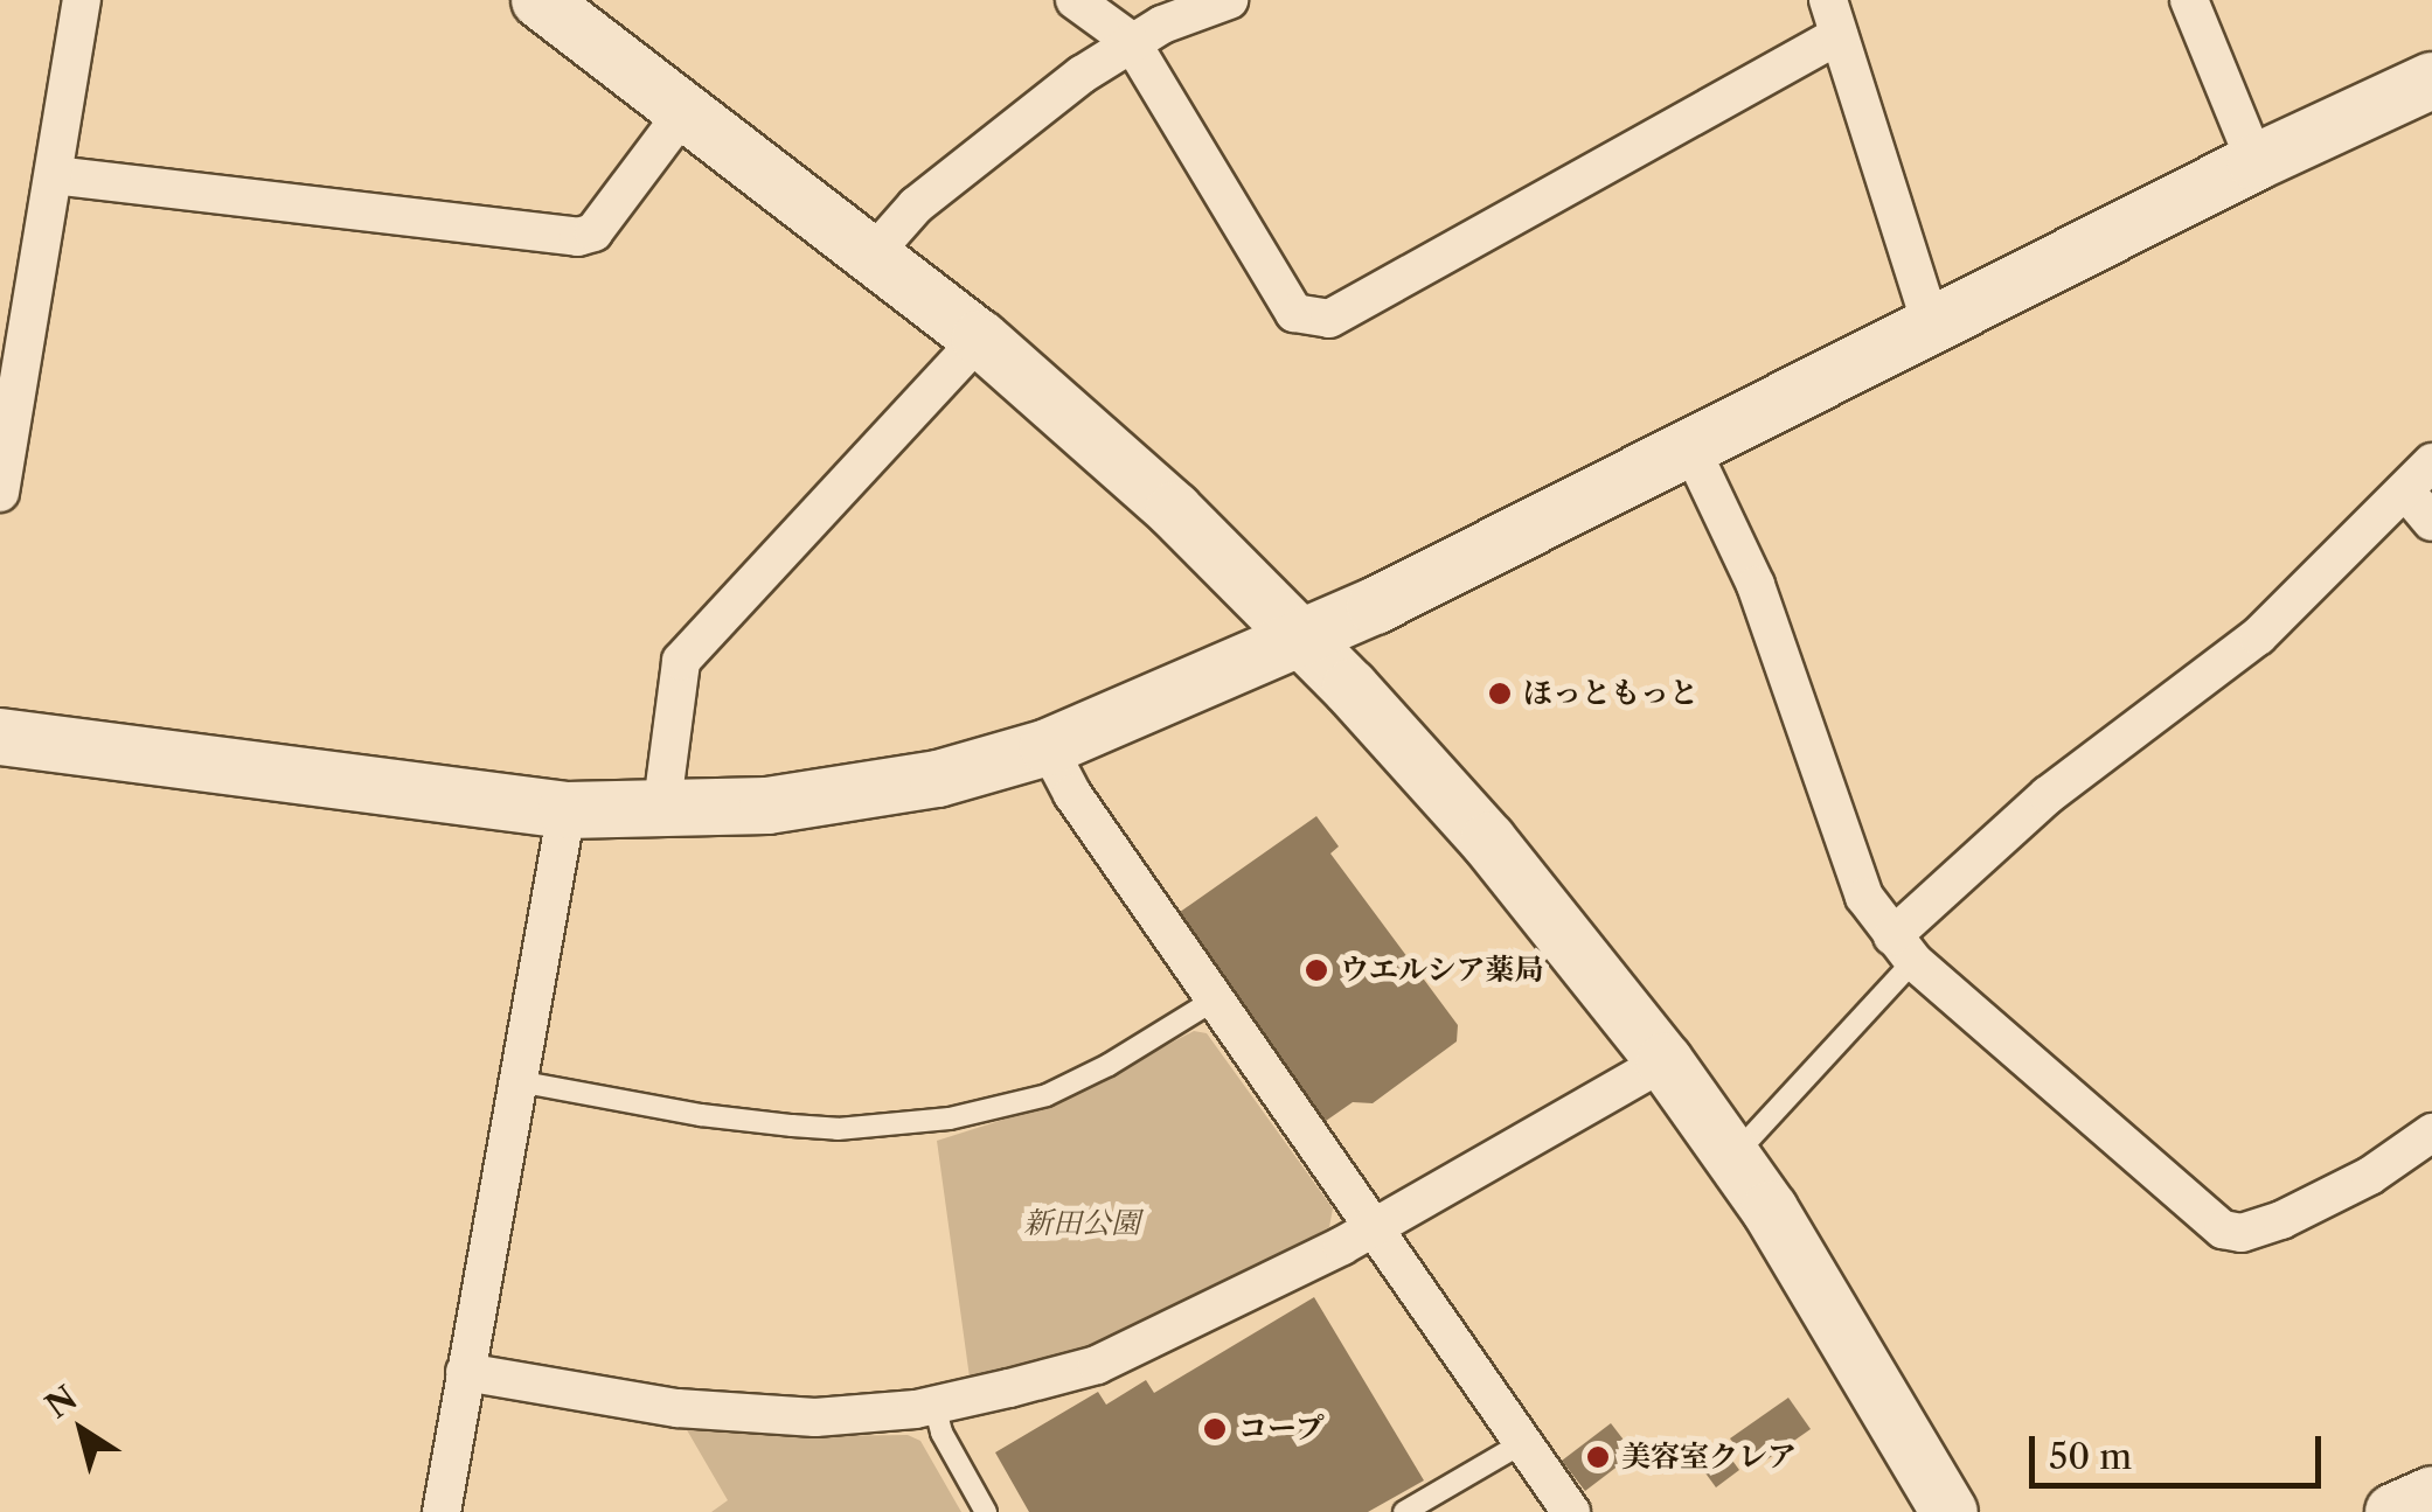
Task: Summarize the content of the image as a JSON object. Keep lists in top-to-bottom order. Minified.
{"parks":["新田公園"],"places":["ほっともっと","ウエルシア薬局","コープ","美容室クレア"],"scale_bar":"50 m","north":"top left"}
